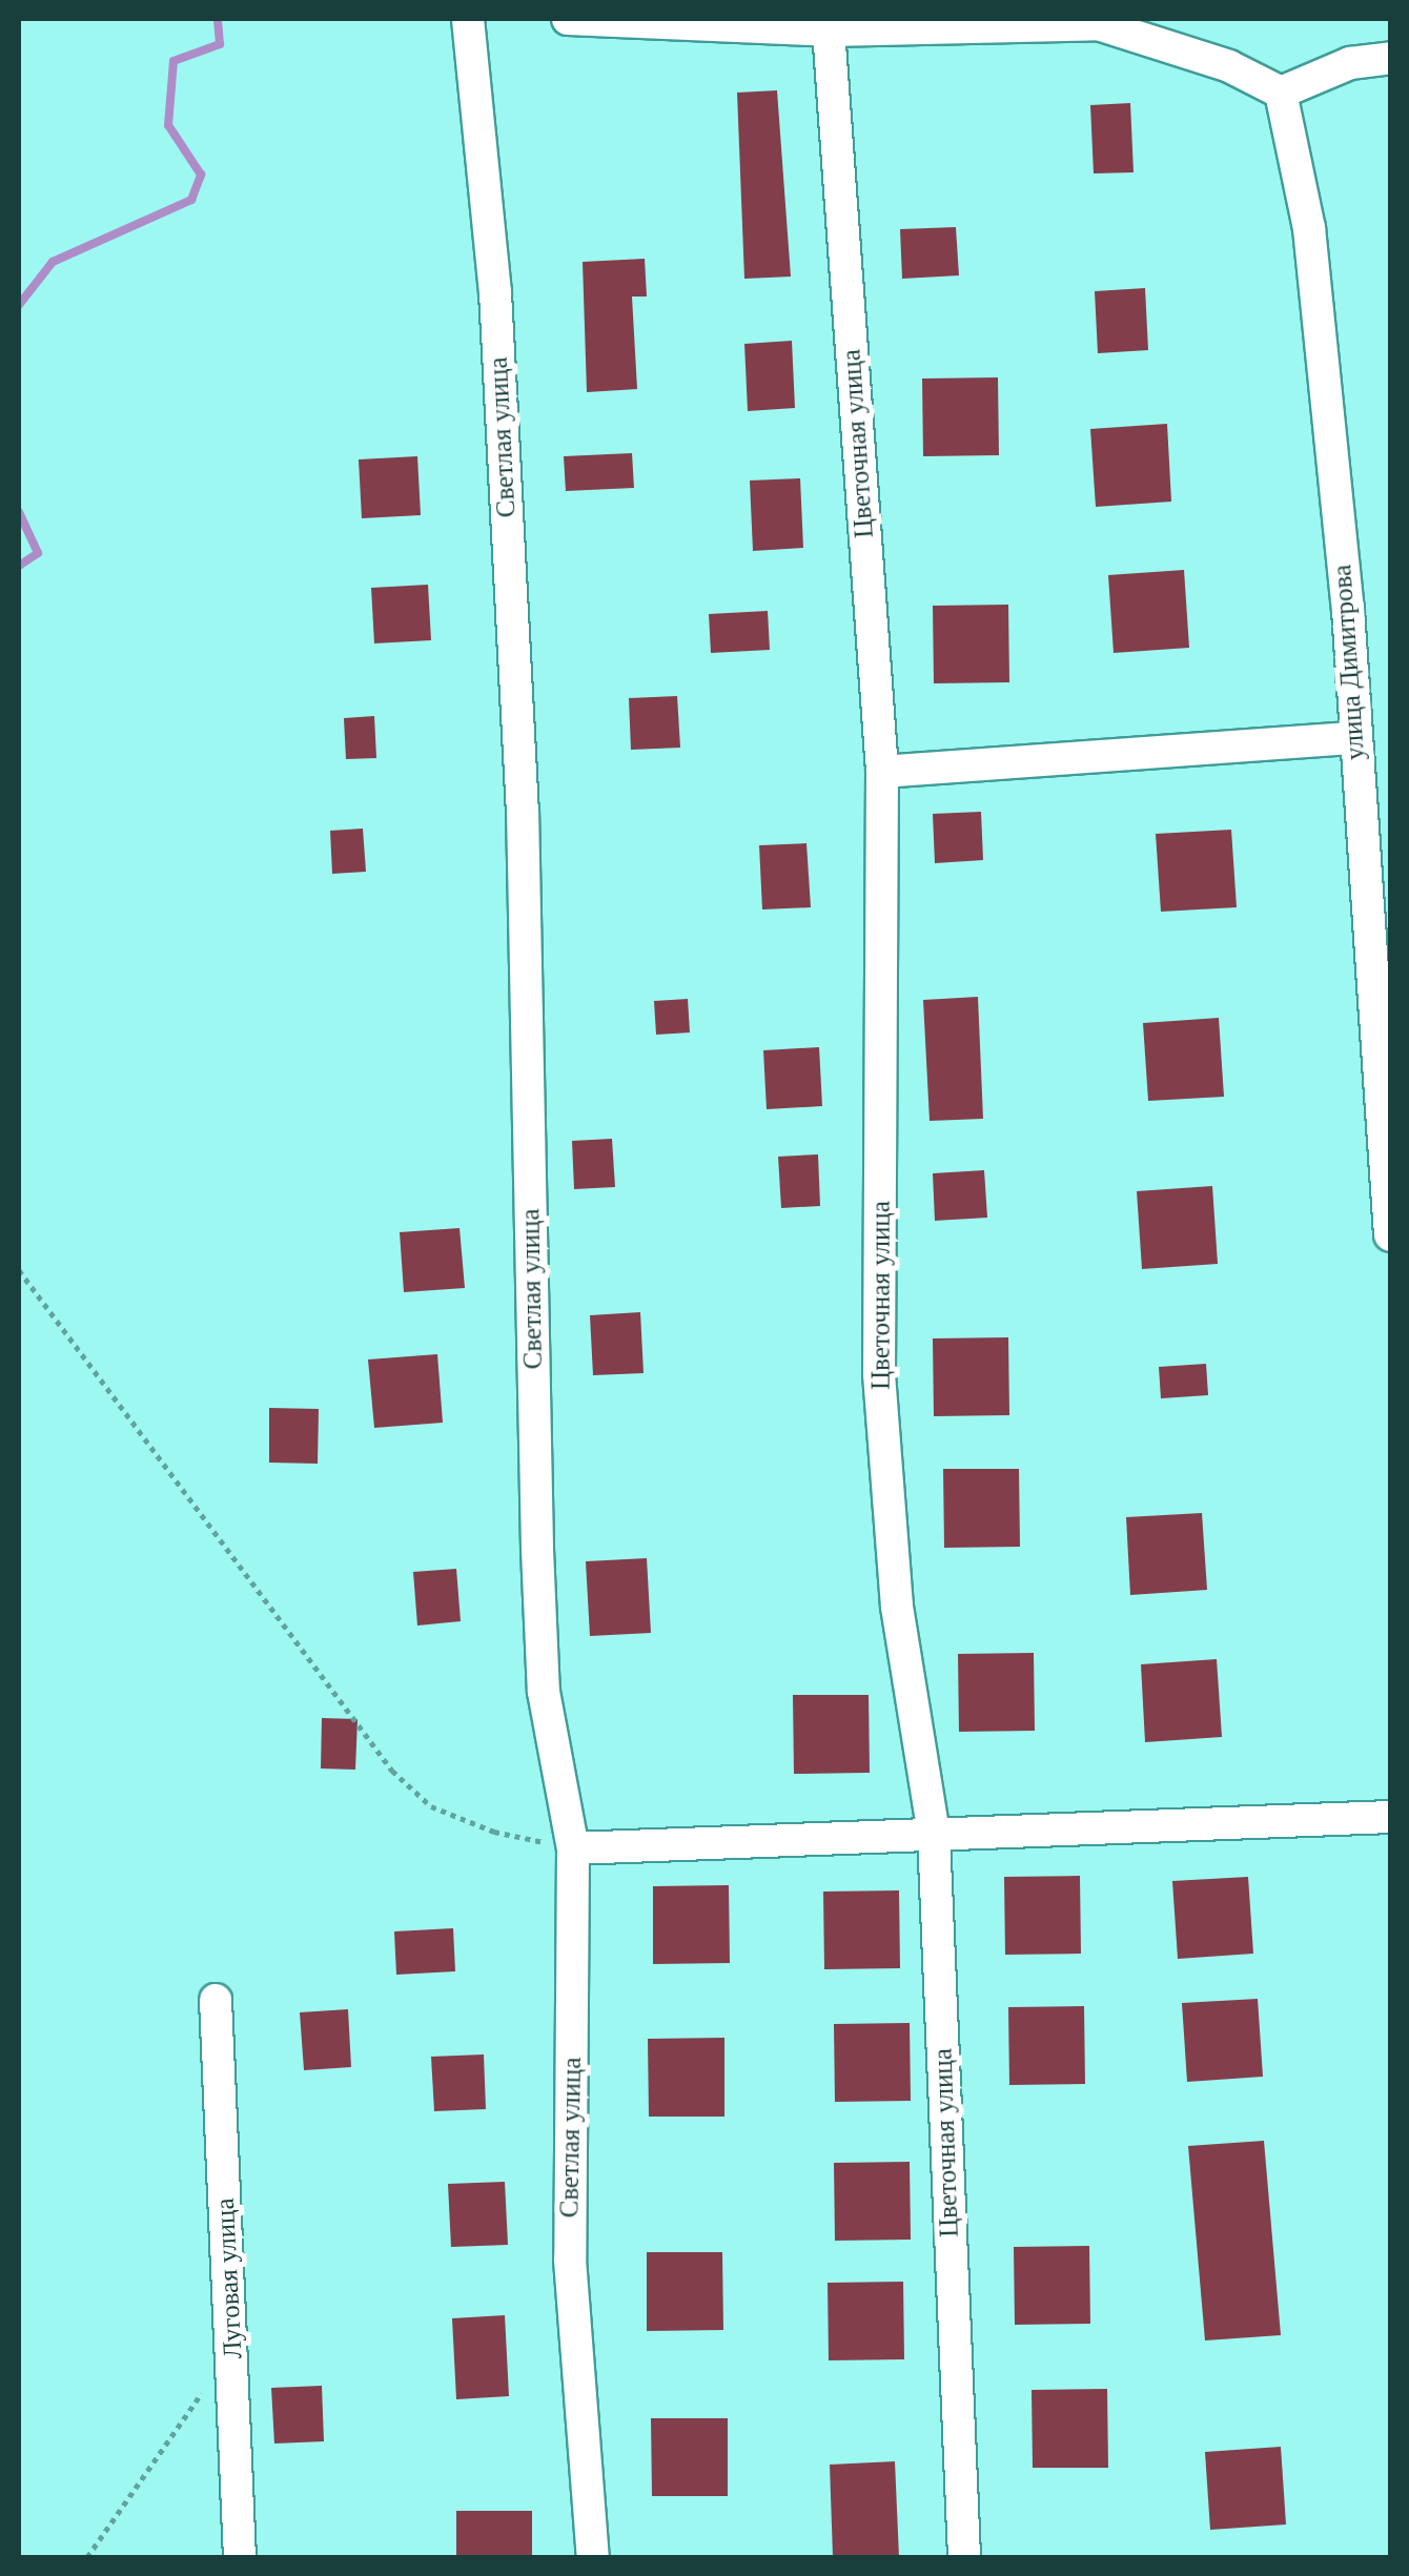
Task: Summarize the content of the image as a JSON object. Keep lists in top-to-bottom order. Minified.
{"streets":{"street":["Светлая улица","Цветочная улица","улица Димитрова","Луговая улица"]}}
